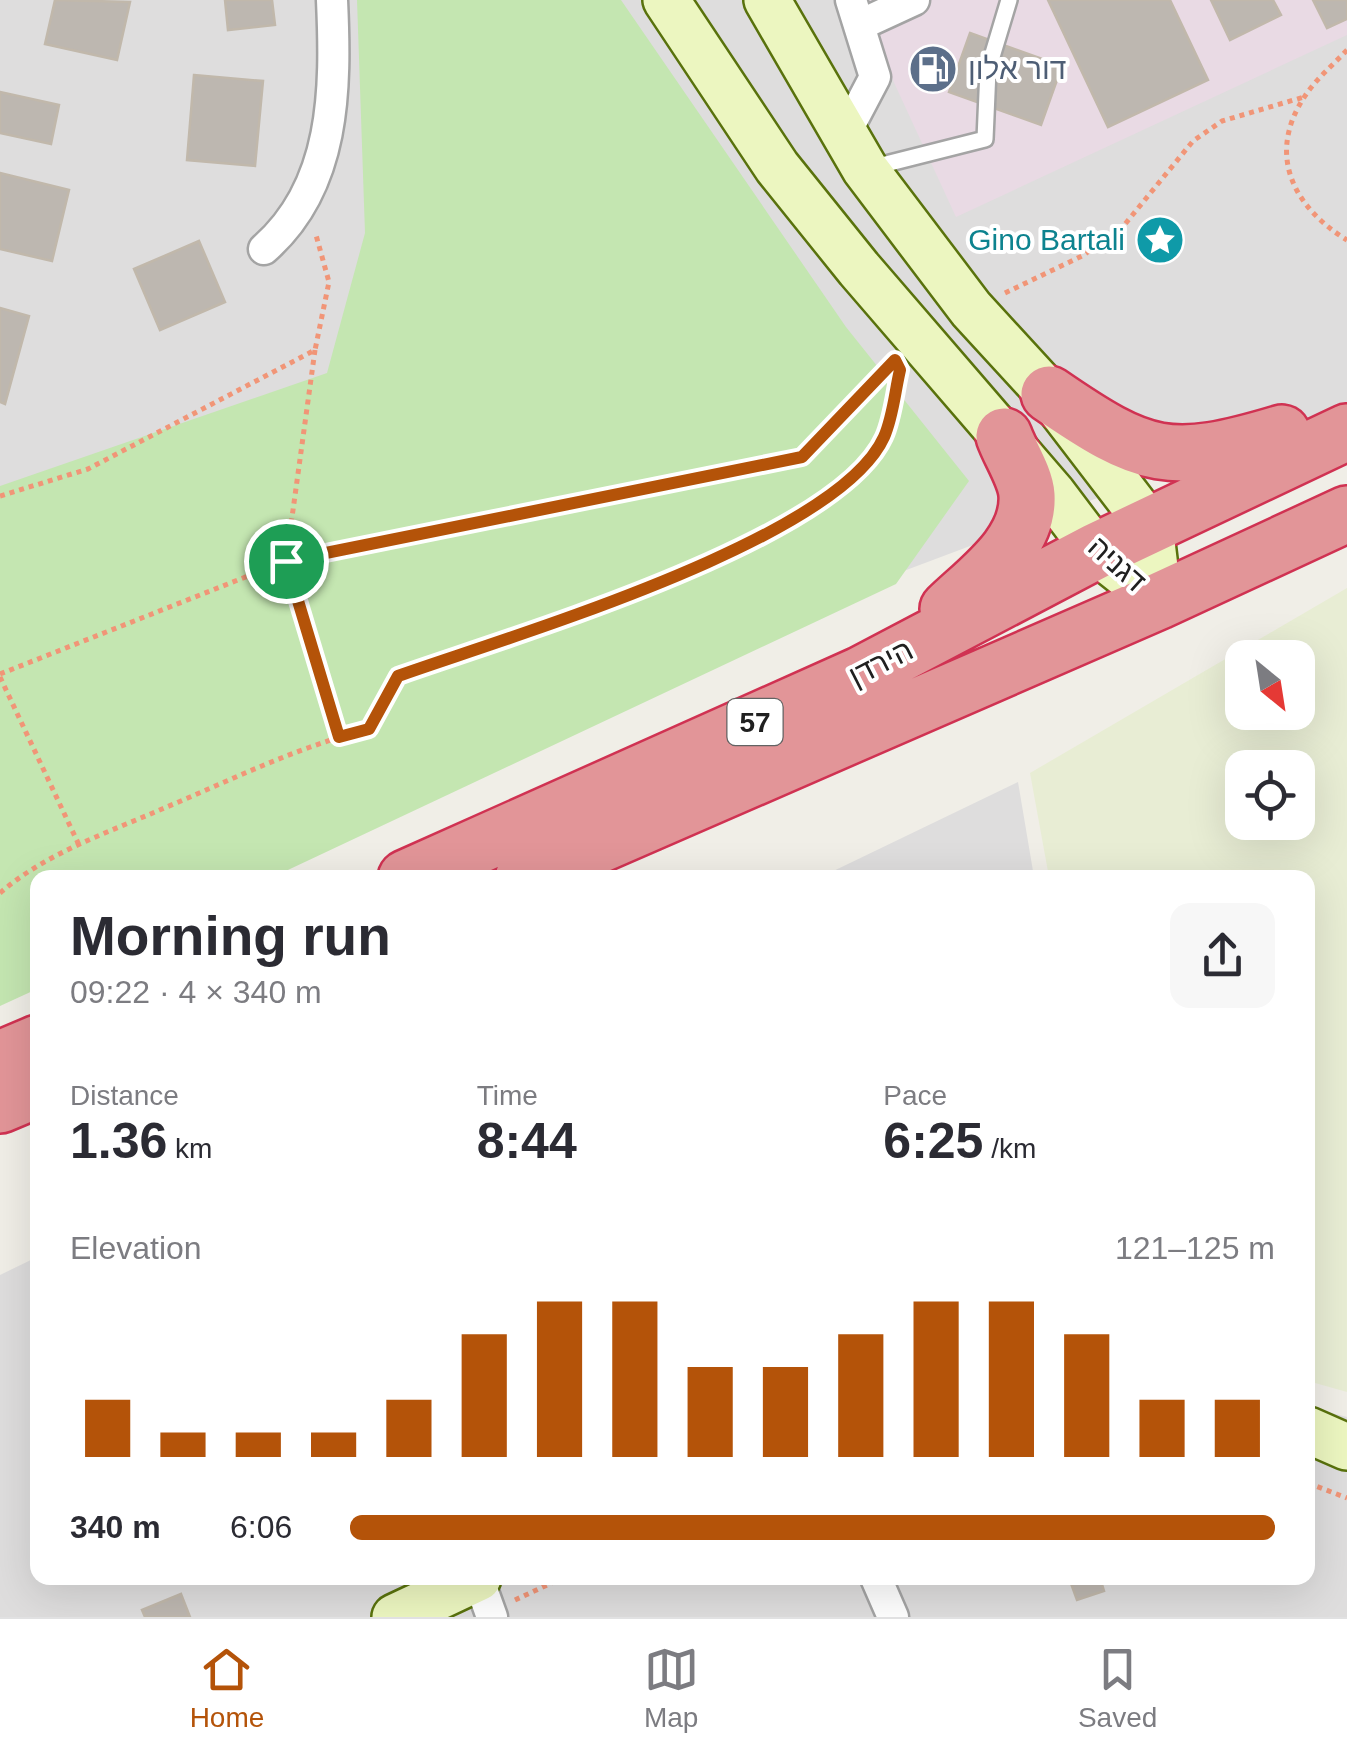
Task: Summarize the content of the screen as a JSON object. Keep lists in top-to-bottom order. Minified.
{"streets":{"highway":["הירדן","57"],"main road":["דגניה"]},"crossings":[["דגניה","הירדן"]],"places":{"fuel station":["דור אלון"],"place":["Gino Bartali"]},"north":"bottom right","page":{"heading":["Morning run","09:22 · 4 × 340 m"],"stats":[["Distance","1.36 km"],["Time","8:44"],["Pace","6:25 /km"]],"chart":["Elevation","121–125 m"],"list":[{"name":"340 m","note":"6:06"}],"tabs":["Home","Map","Saved"]}}
